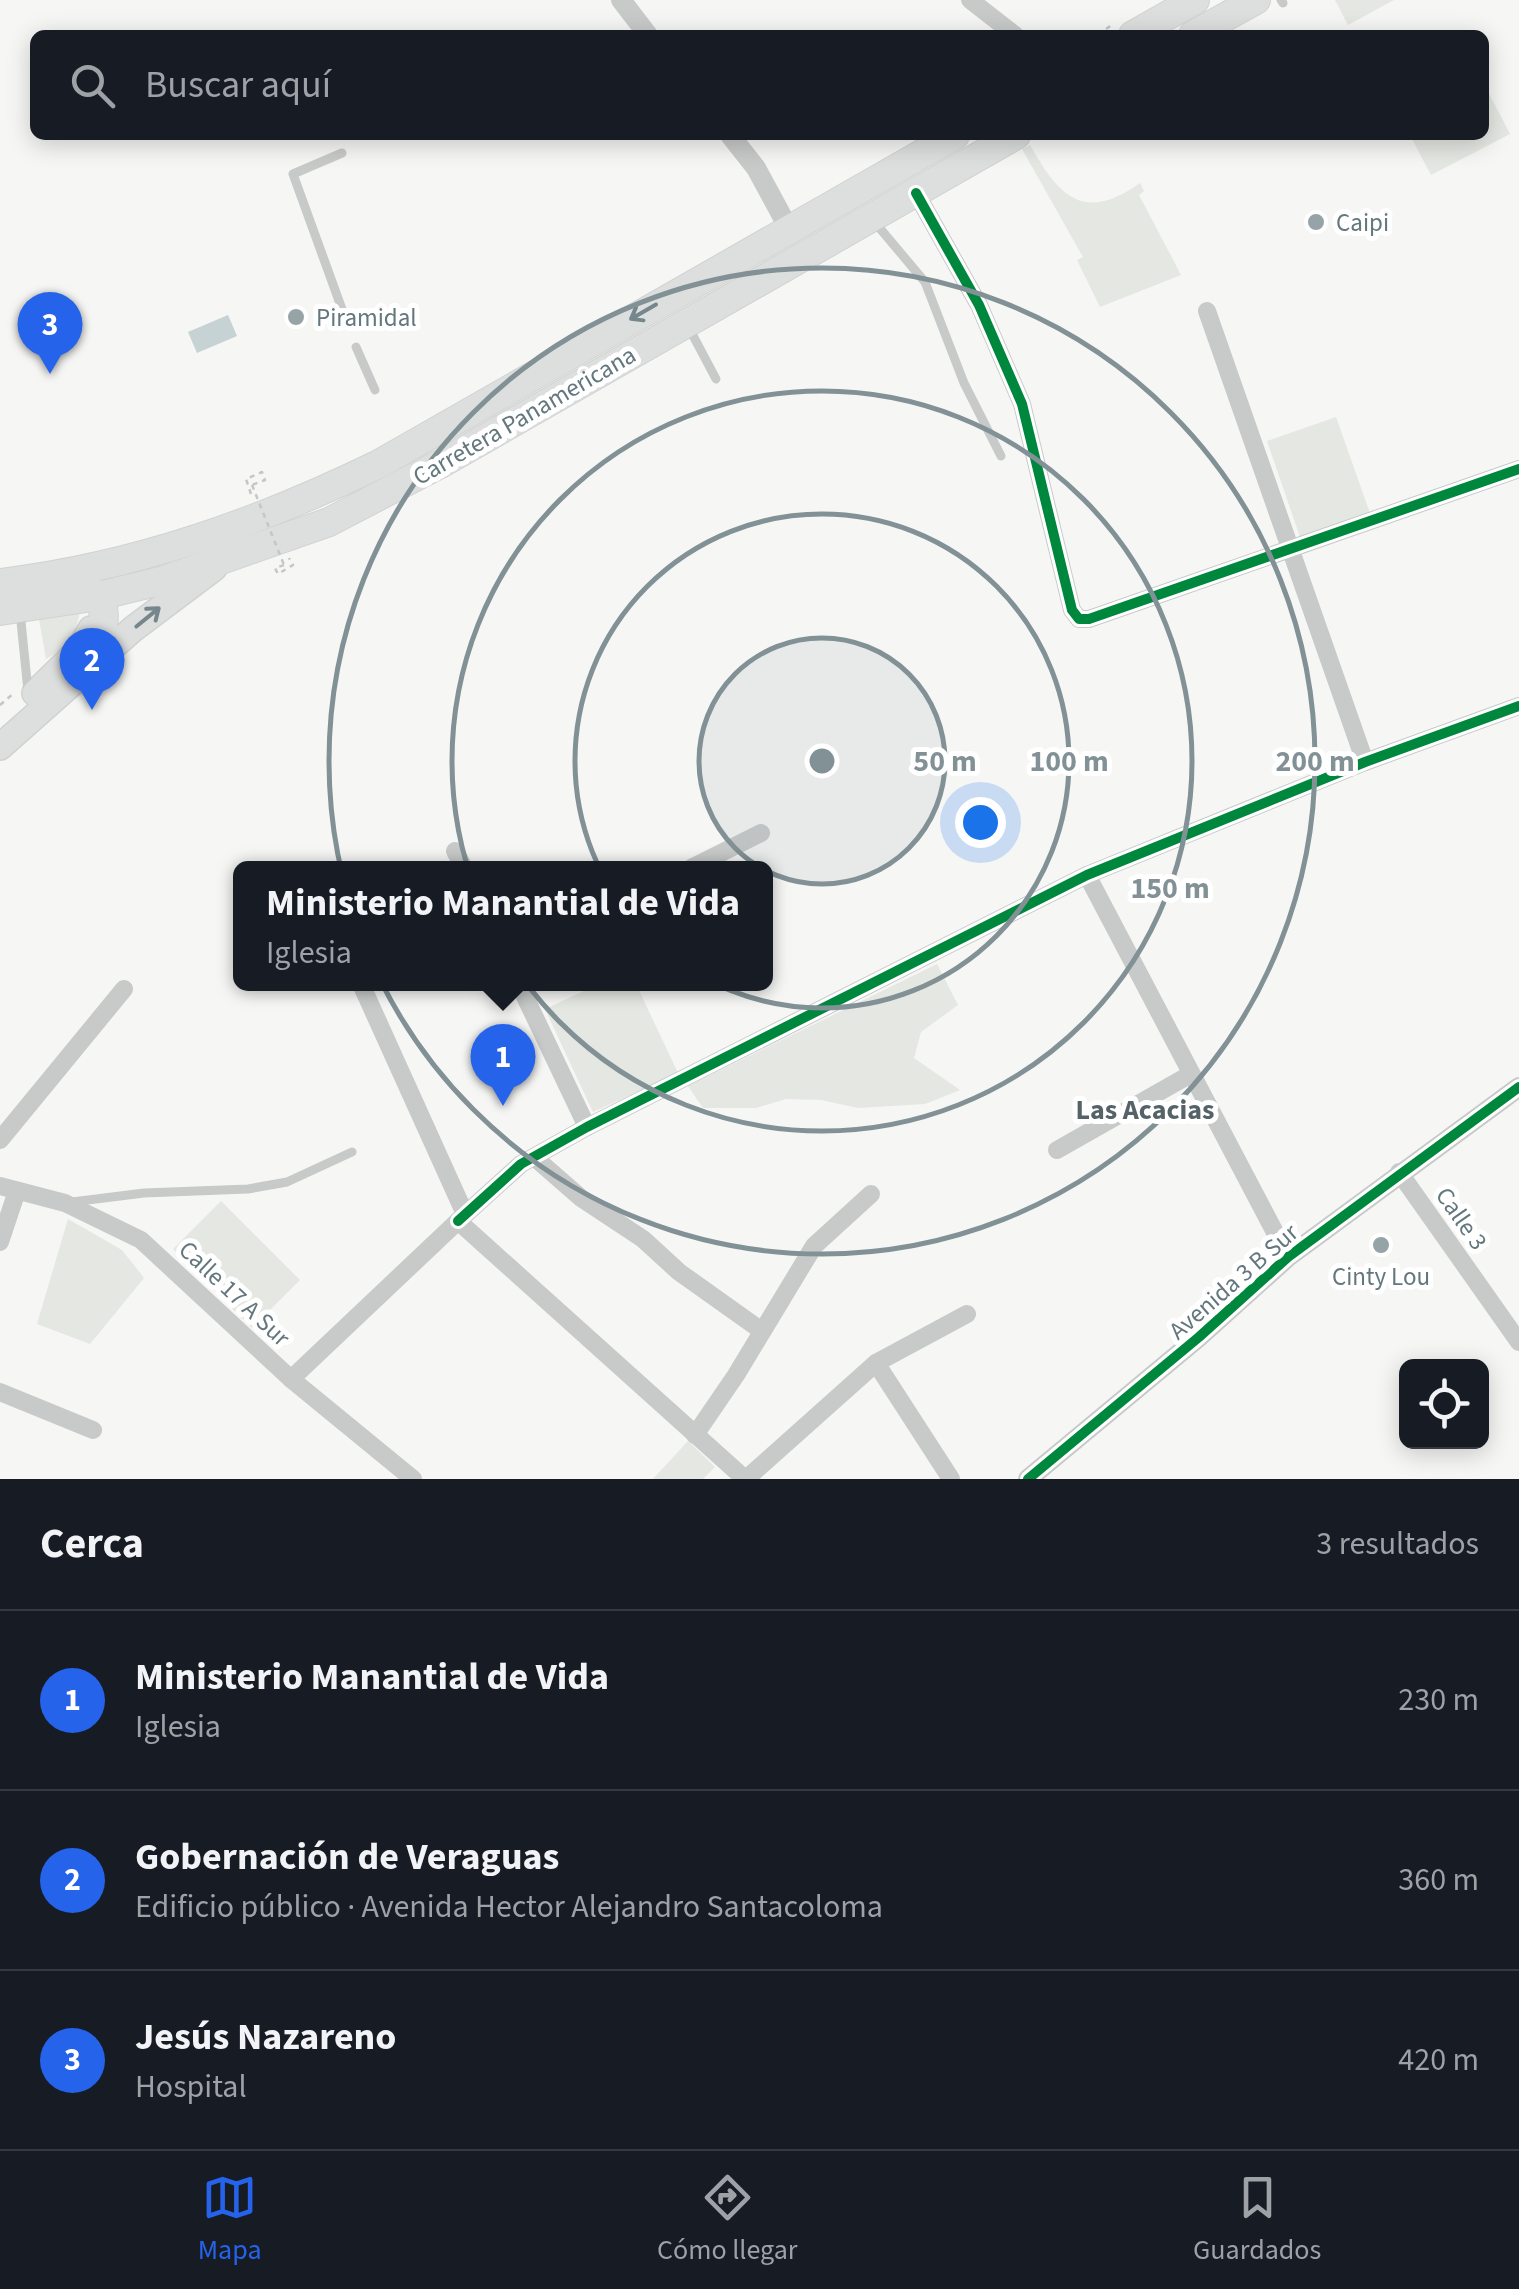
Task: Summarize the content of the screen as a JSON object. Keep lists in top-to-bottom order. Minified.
{"streets":{"highway":["Carretera Panamericana"],"street":["Calle 3","Avenida 3 B Sur","Calle 17 A Sur"]},"crossings":[["Calle 3","Avenida 3 B Sur"]],"districts":["Las Acacias"],"places":["Caipi","Piramidal","Cinty Lou"],"page":{"search":"Buscar aquí","pins":["3","2","1"],"popup":["Ministerio Manantial de Vida","Iglesia"],"heading":["Cerca","3 resultados"],"list":[{"mark":"1","name":"Ministerio Manantial de Vida","note":"Iglesia","value":"230 m"},{"mark":"2","name":"Gobernación de Veraguas","note":"Edificio público · Avenida Hector Alejandro Santacoloma","value":"360 m"},{"mark":"3","name":"Jesús Nazareno","note":"Hospital","value":"420 m"}],"nav":["Mapa","Cómo llegar","Guardados"]},"rings":["50 m","100 m","200 m","150 m"]}
